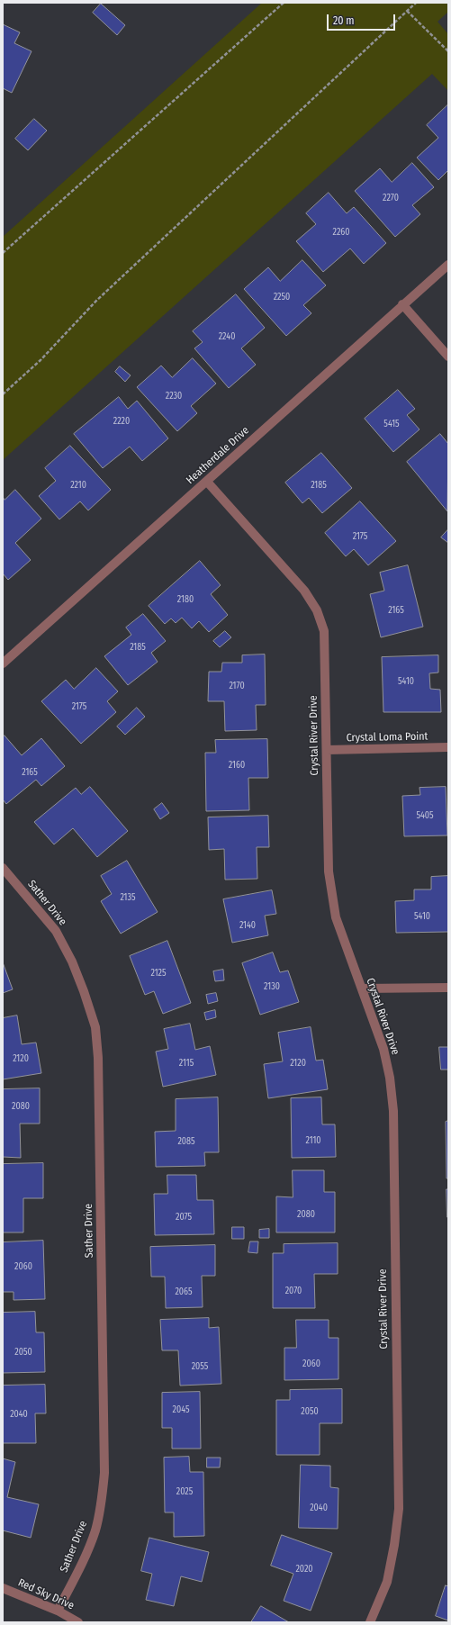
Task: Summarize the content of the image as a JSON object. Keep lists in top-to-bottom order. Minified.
{"streets":{"street":["Heatherdale Drive","Crystal River Drive","Crystal Loma Point","Sather Drive","Red Sky Drive"]},"crossings":[["Heatherdale Drive","Crystal River Drive"],["Crystal River Drive","Crystal Loma Point"],["Sather Drive","Red Sky Drive"]],"house_numbers":["2270","2260","2250","2240","2230","2220","5415","2210","2185","2175","2180","2165","2185","5410","2170","2175","2160","2165","5405","2135","5410","2140","2125","2130","2120","2115","2120","2080","2110","2085","2080","2075","2060","2070","2065","2050","2060","2055","2045","2050","2040","2025","2040","2020"],"scale_bar":"20 m"}
